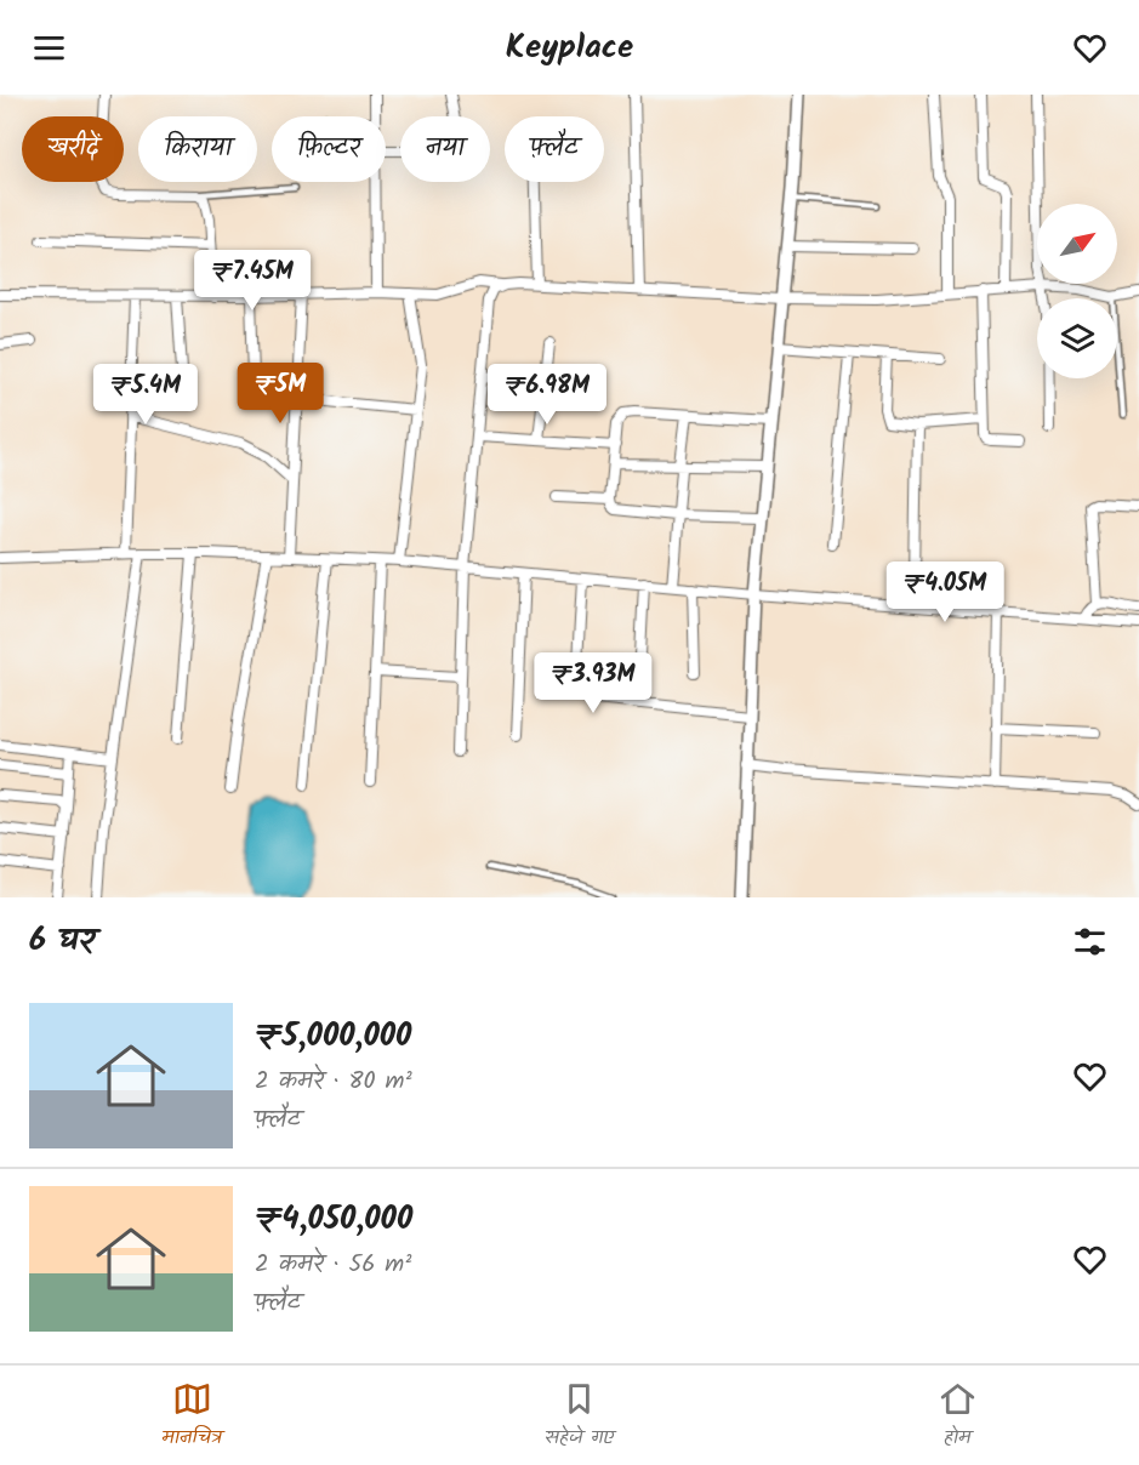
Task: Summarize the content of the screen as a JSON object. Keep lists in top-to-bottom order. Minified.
{"north":"top right","page":{"header":"Keyplace","chip":["खरीदें","किराया","फ़िल्टर","नया","फ़्लैट"],"price":["₹7.45M","₹5M","₹5.4M","₹6.98M","₹4.05M","₹3.93M"],"heading":"6 घर","list":[{"name":"₹5,000,000","note":"2 कमरे · 80 m² · फ़्लैट"},{"name":"₹4,050,000","note":"2 कमरे · 56 m² · फ़्लैट"}],"tabs":["मानचित्र","सहेजे गए","होम"]}}
